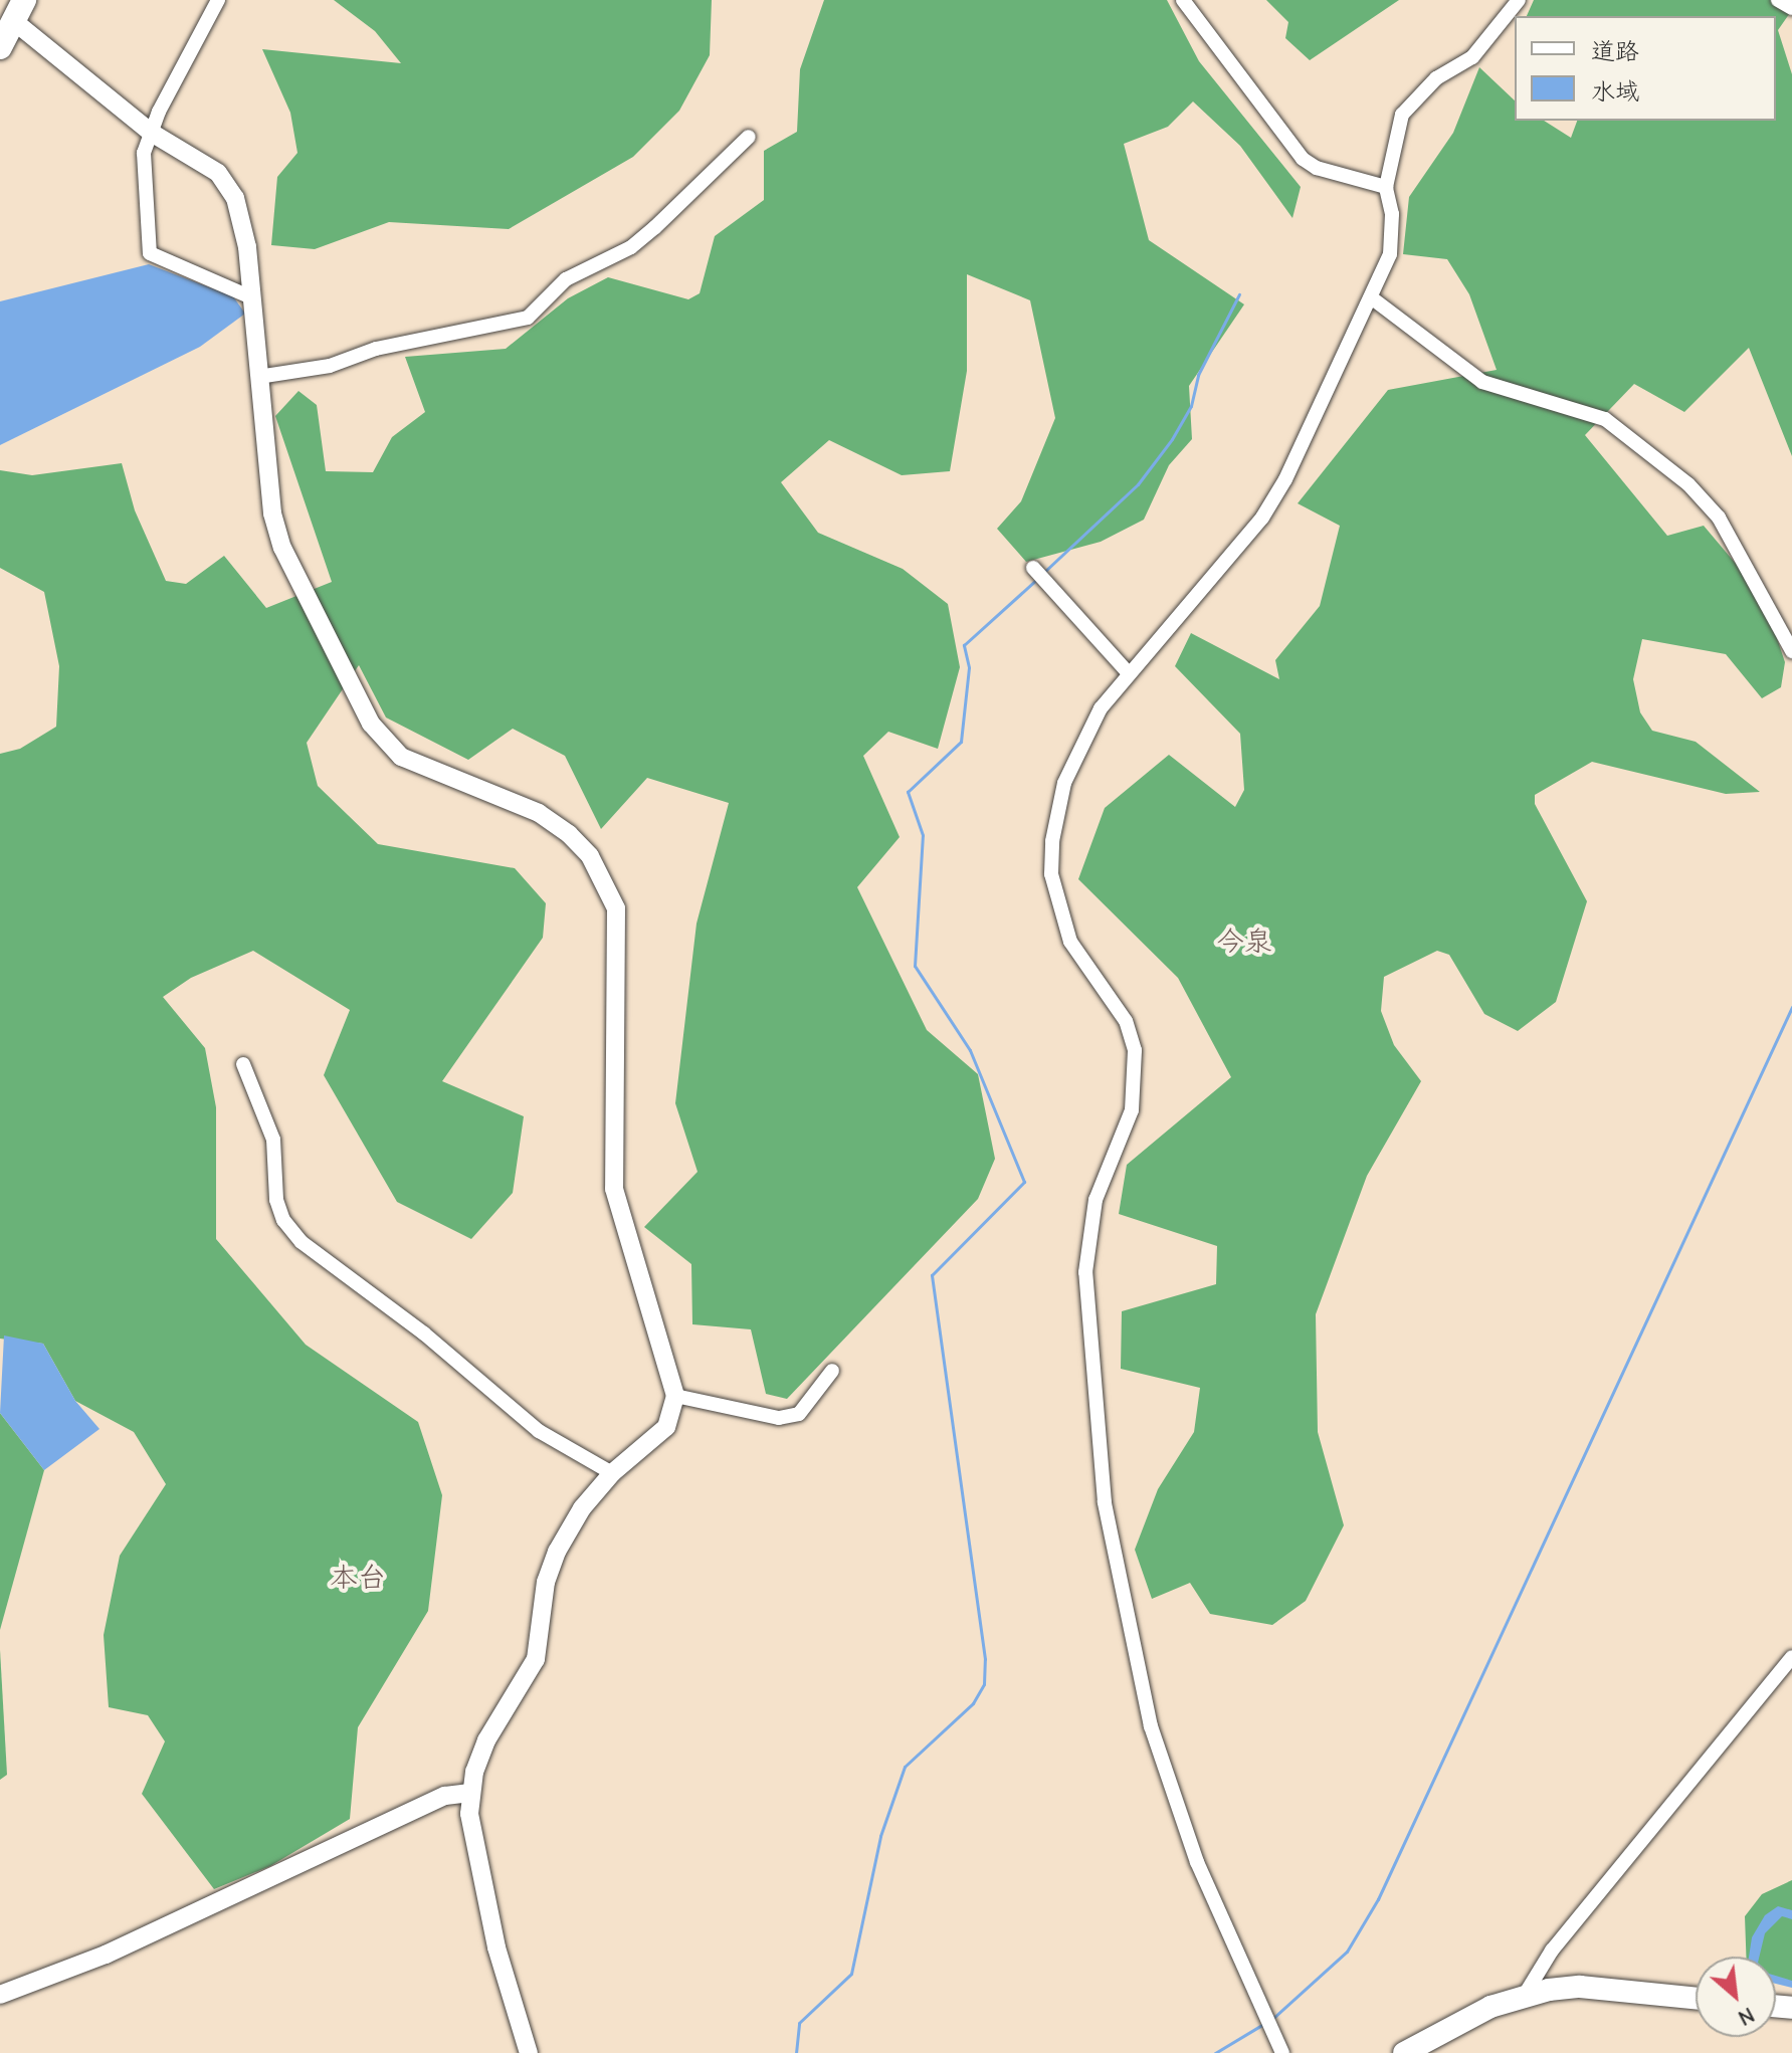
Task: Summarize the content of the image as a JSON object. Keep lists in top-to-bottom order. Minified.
{"districts":["今泉","本台"],"legend":["道路","水域"],"north":"bottom right"}
